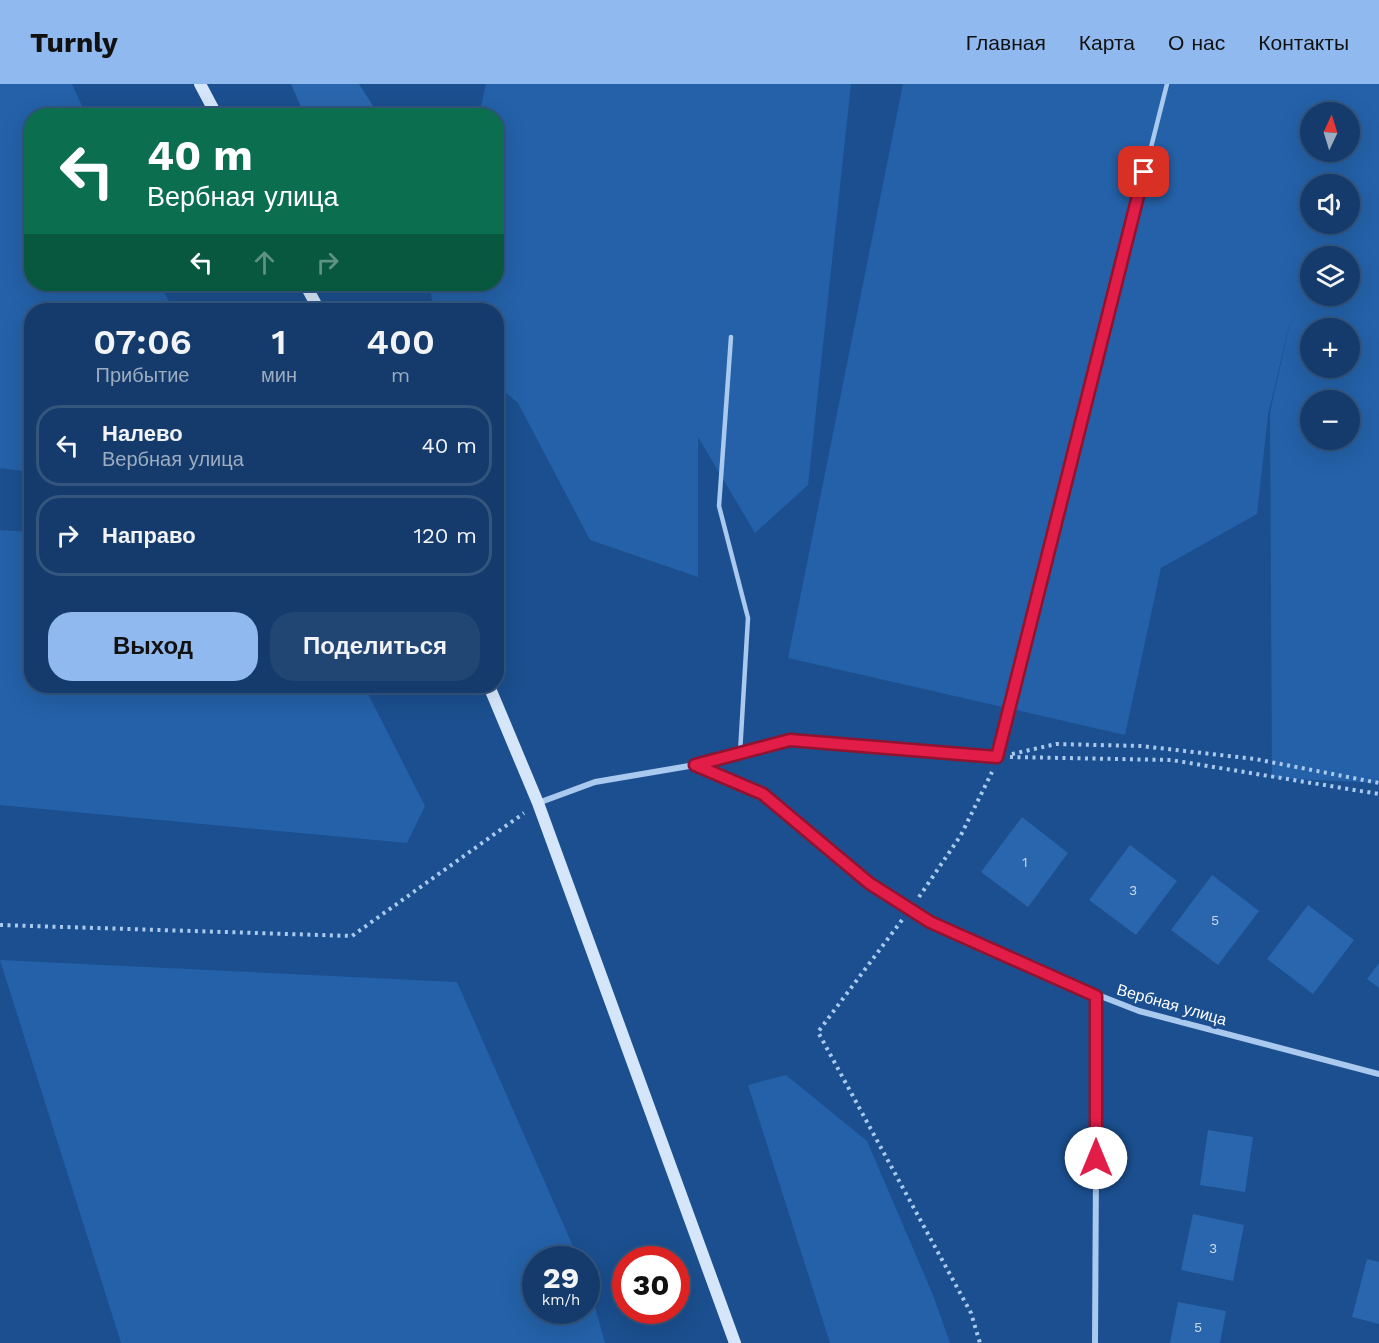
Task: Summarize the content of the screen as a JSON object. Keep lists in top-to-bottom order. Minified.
{"streets":{"street":["Вербная улица"]},"house_numbers":["1","3","5","3","5"],"north":"top","page":{"header":"Turnly","nav":["Главная","Карта","О нас","Контакты"],"map_buttons":["+","−"],"turn":["40 m","Вербная улица"],"eta":["07:06","Прибытие","1","мин","400","m"],"list":[{"name":"Налево","note":"Вербная улица","value":"40 m"},{"name":"Направо","value":"120 m"}],"buttons":["Выход","Поделиться"],"speed":"29 km/h","limit":"30"}}
